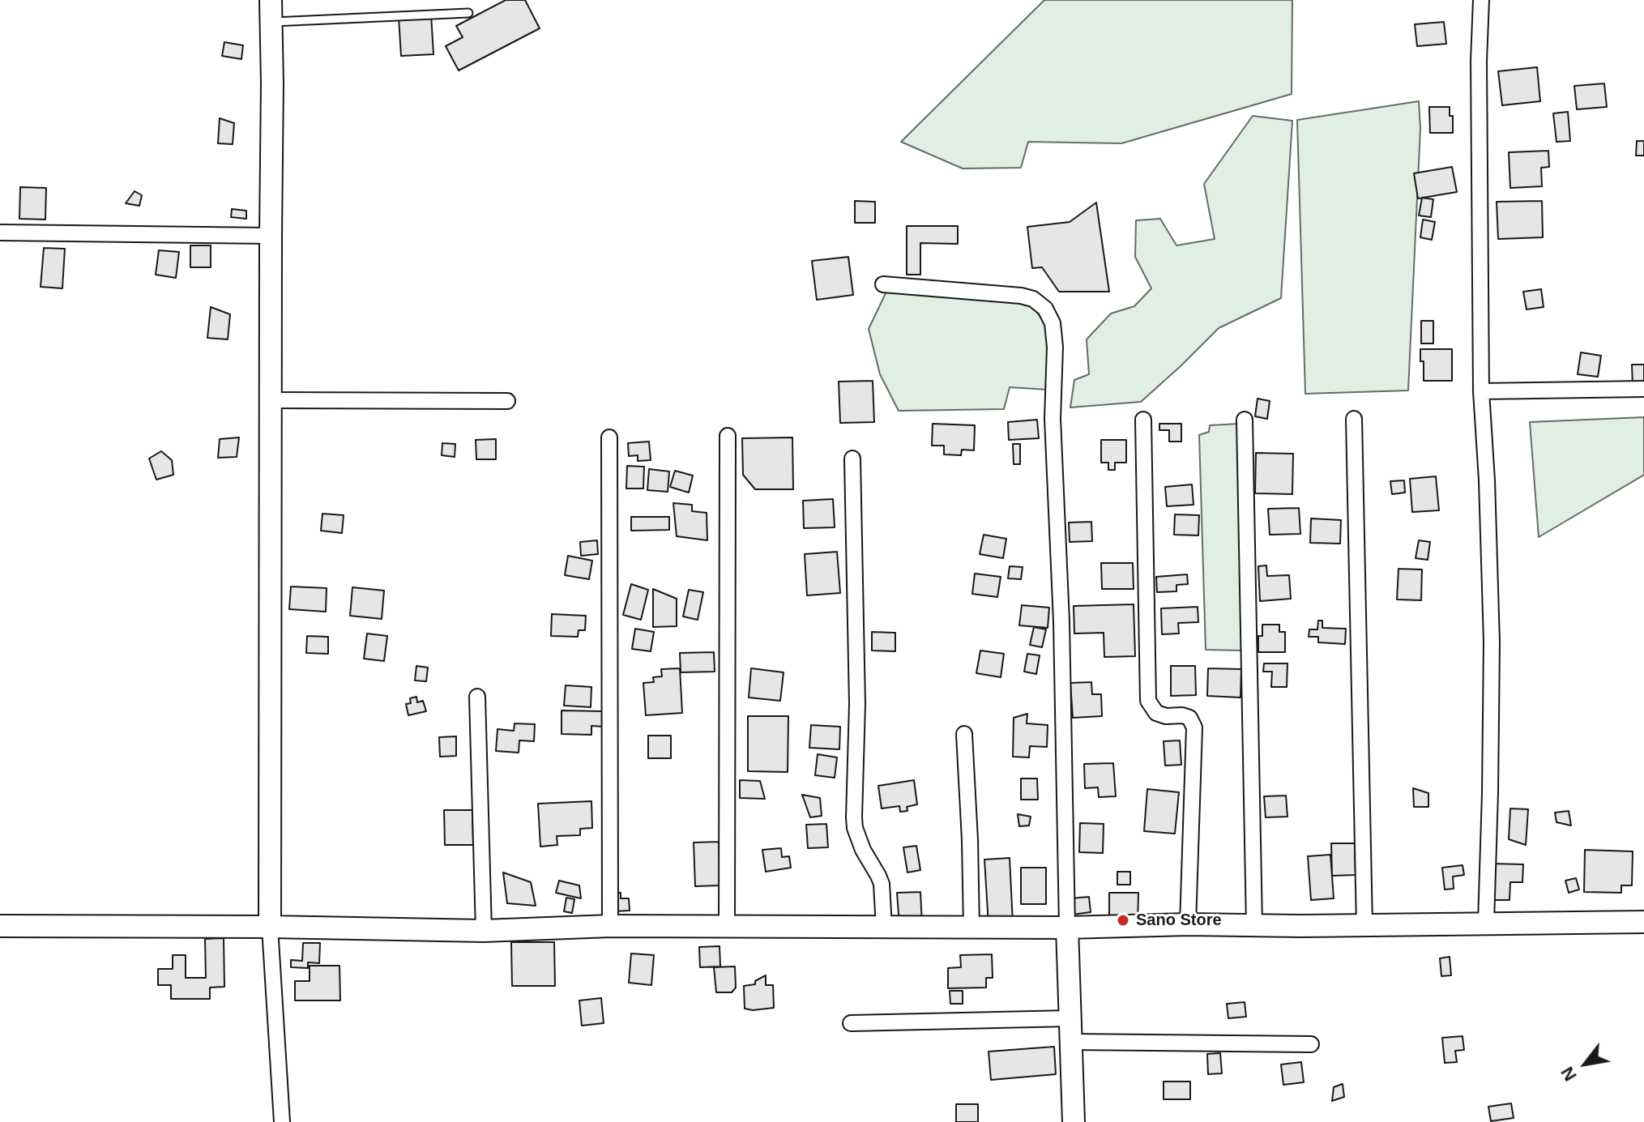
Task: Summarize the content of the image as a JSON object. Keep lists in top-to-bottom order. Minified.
{"places":["Sano Store"],"north":"bottom left"}
